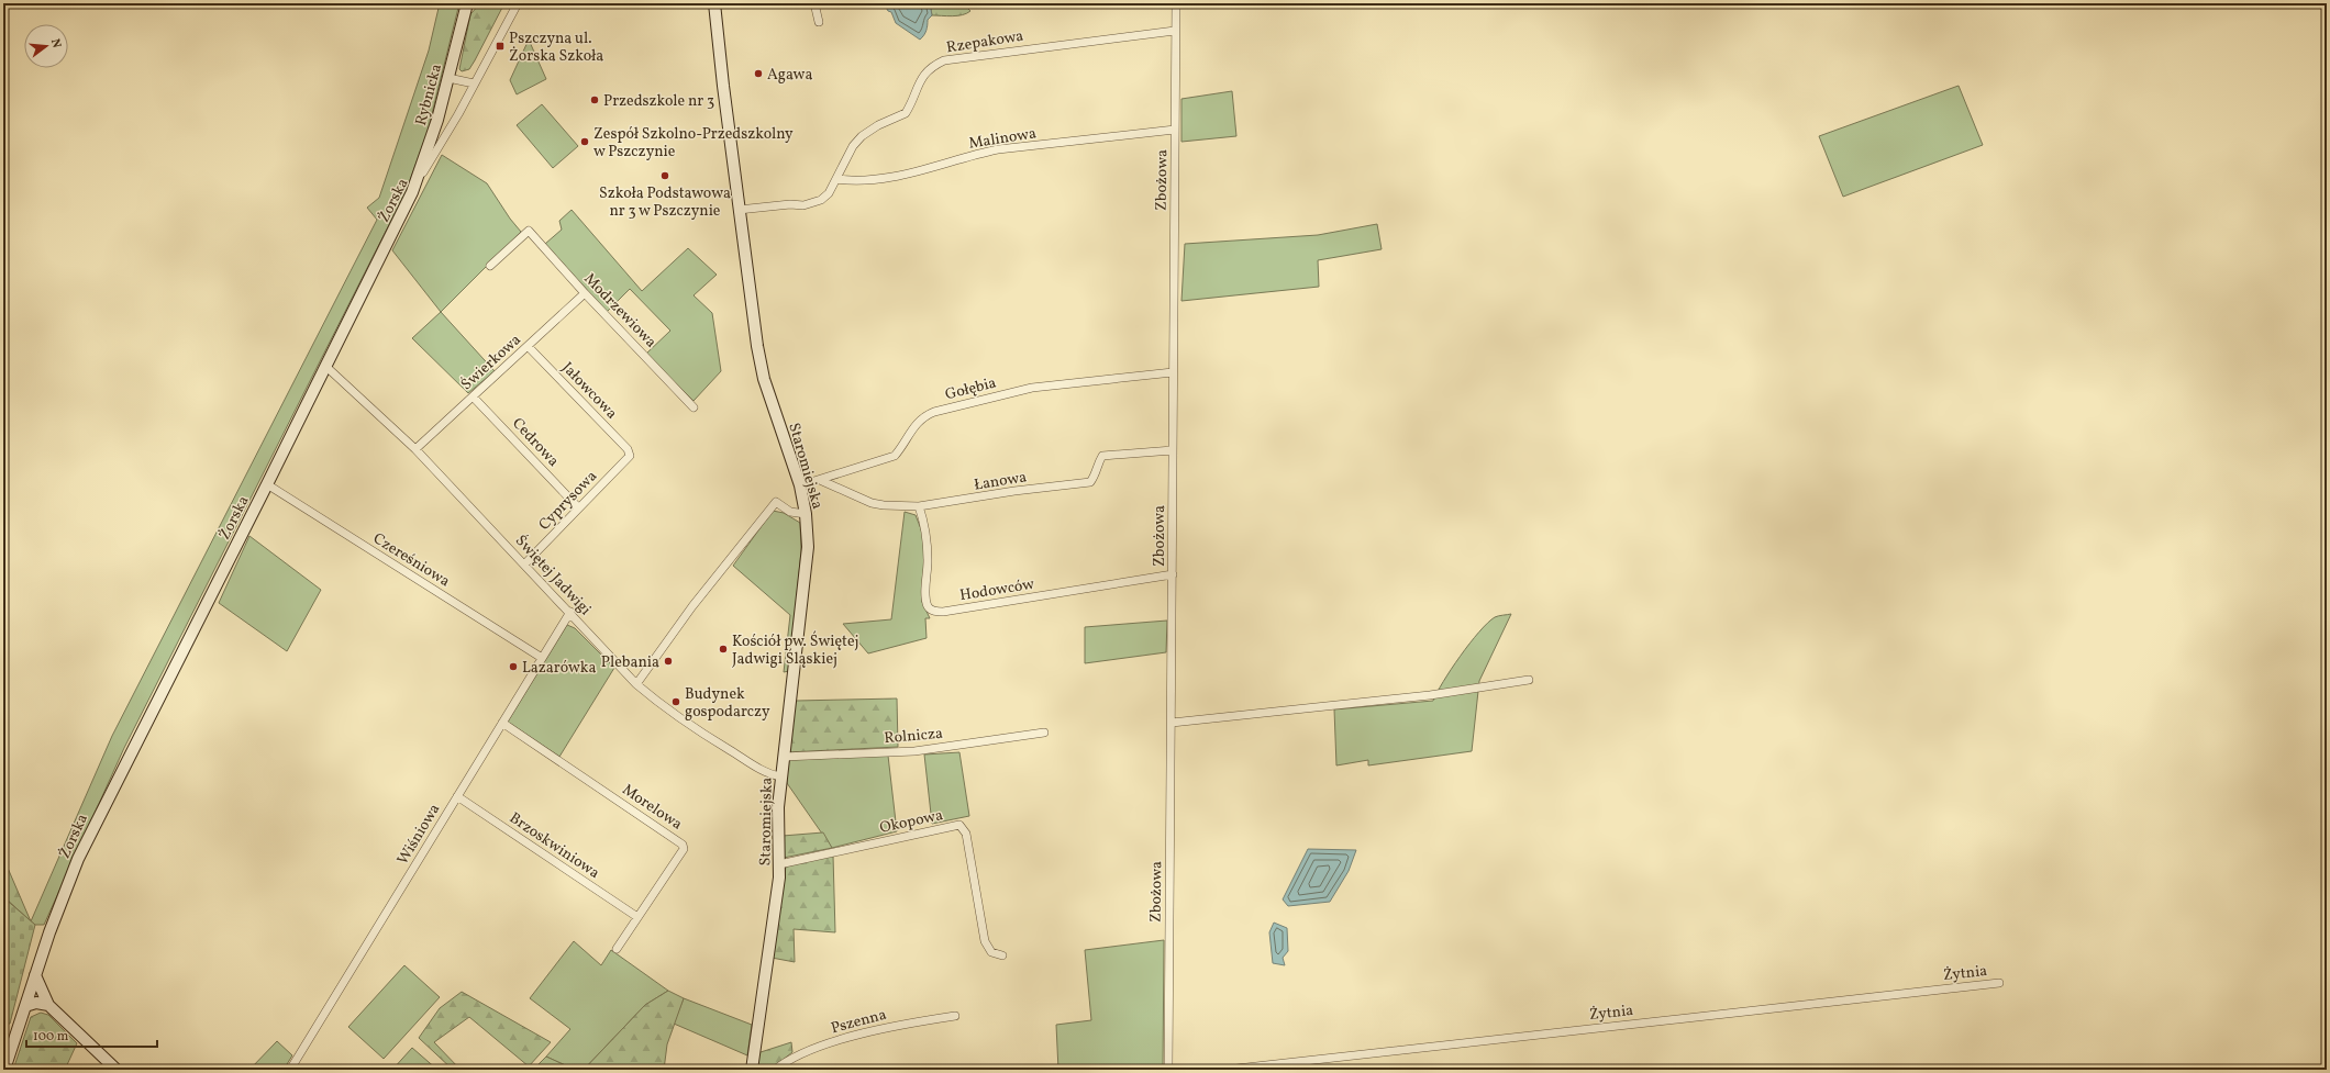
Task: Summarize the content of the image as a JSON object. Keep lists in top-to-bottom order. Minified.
{"streets":{"street":["Rzepakowa","Rybnicka","Malinowa","Zbożowa","Żorska","Modrzewiowa","Świerkowa","Gołębia","Jałowcowa","Cedrowa","Staromiejska","Łanowa","Cyprysowa","Czereśniowa","Świętej Jadwigi","Hodowców","Rolnicza","Morelowa","Okopowa","Wiśniowa","Brzoskwiniowa","Żytnia","Pszenna"]},"crossings":[["Rzepakowa","Malinowa"],["Rzepakowa","Zbożowa"],["Rzepakowa","Staromiejska"],["Rybnicka","Żorska"],["Malinowa","Zbożowa"],["Zbożowa","Gołębia"],["Zbożowa","Łanowa"],["Zbożowa","Hodowców"],["Żorska","Czereśniowa"],["Żorska","Świętej Jadwigi"],["Modrzewiowa","Świerkowa"],["Świerkowa","Jałowcowa"],["Świerkowa","Cedrowa"],["Świerkowa","Świętej Jadwigi"],["Gołębia","Staromiejska"],["Gołębia","Łanowa"],["Jałowcowa","Cyprysowa"],["Cedrowa","Cyprysowa"],["Staromiejska","Świętej Jadwigi"],["Staromiejska","Rolnicza"],["Staromiejska","Okopowa"],["Łanowa","Hodowców"],["Cyprysowa","Świętej Jadwigi"],["Czereśniowa","Wiśniowa"],["Świętej Jadwigi","Wiśniowa"],["Morelowa","Wiśniowa"],["Morelowa","Brzoskwiniowa"],["Wiśniowa","Brzoskwiniowa"]],"places":{"transit":["Pszczyna ul. Żorska Szkoła"],"other":["Agawa","Przedszkole nr 3","Zespół Szkolno-Przedszkolny w Pszczynie","Szkoła Podstawowa nr 3 w Pszczynie","Kościół pw. Świętej Jadwigi Śląskiej","Plebania","Lazarówka","Budynek gospodarczy"]},"scale_bar":"100 m","north":"right"}
